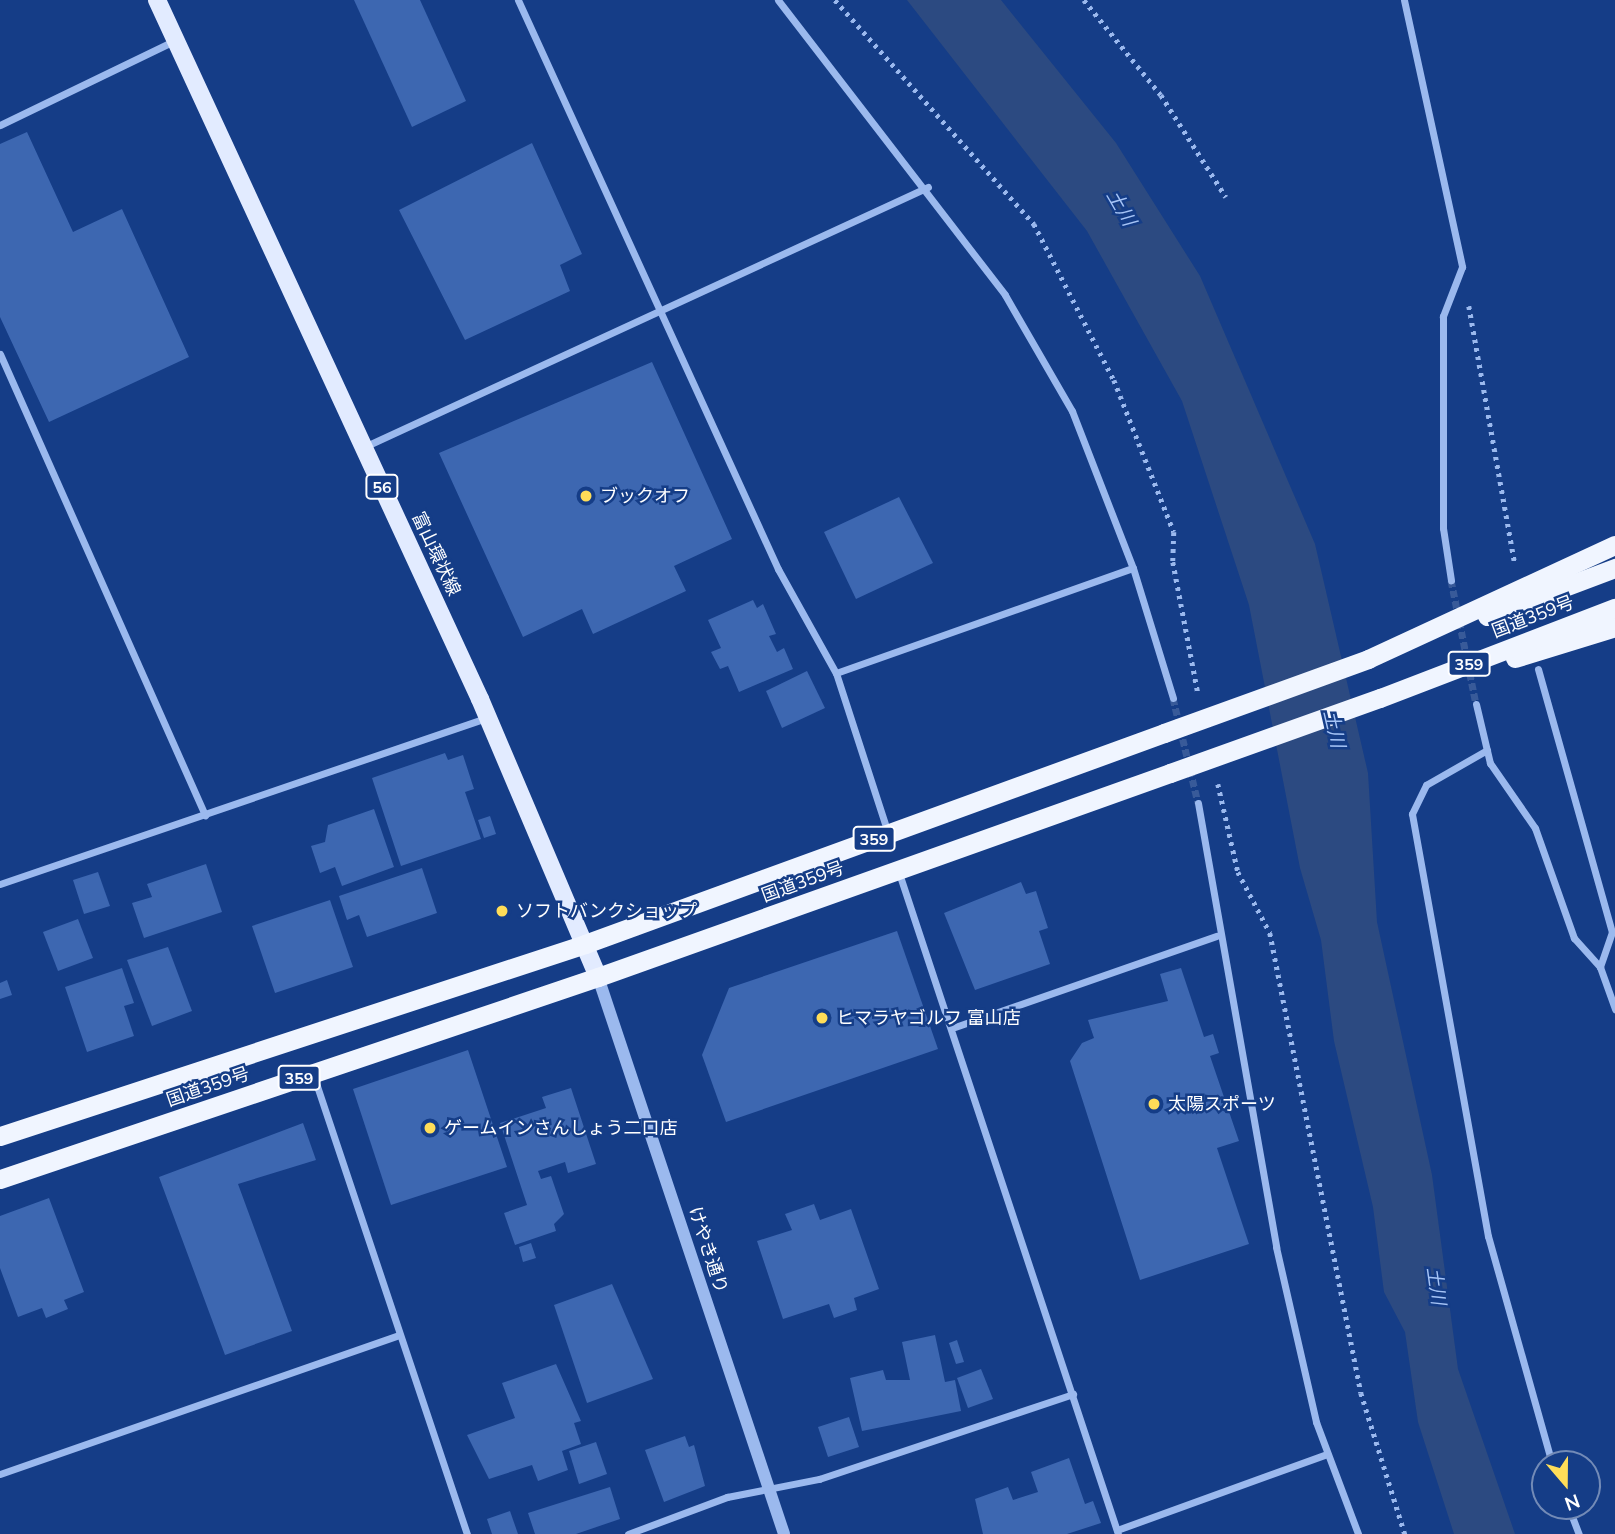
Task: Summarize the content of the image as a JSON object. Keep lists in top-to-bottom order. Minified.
{"streets":{"highway":["国道359号","359"],"main road":["56","富山環状線"],"street":["けやき通り"]},"crossings":[["富山環状線","国道359号"],["富山環状線","けやき通り"],["国道359号","けやき通り"]],"water":["土川"],"places":["ブックオフ","ソフトバンクショップ","ヒマラヤゴルフ 富山店","太陽スポーツ","ゲームインさんしょう二口店"],"north":"bottom"}
